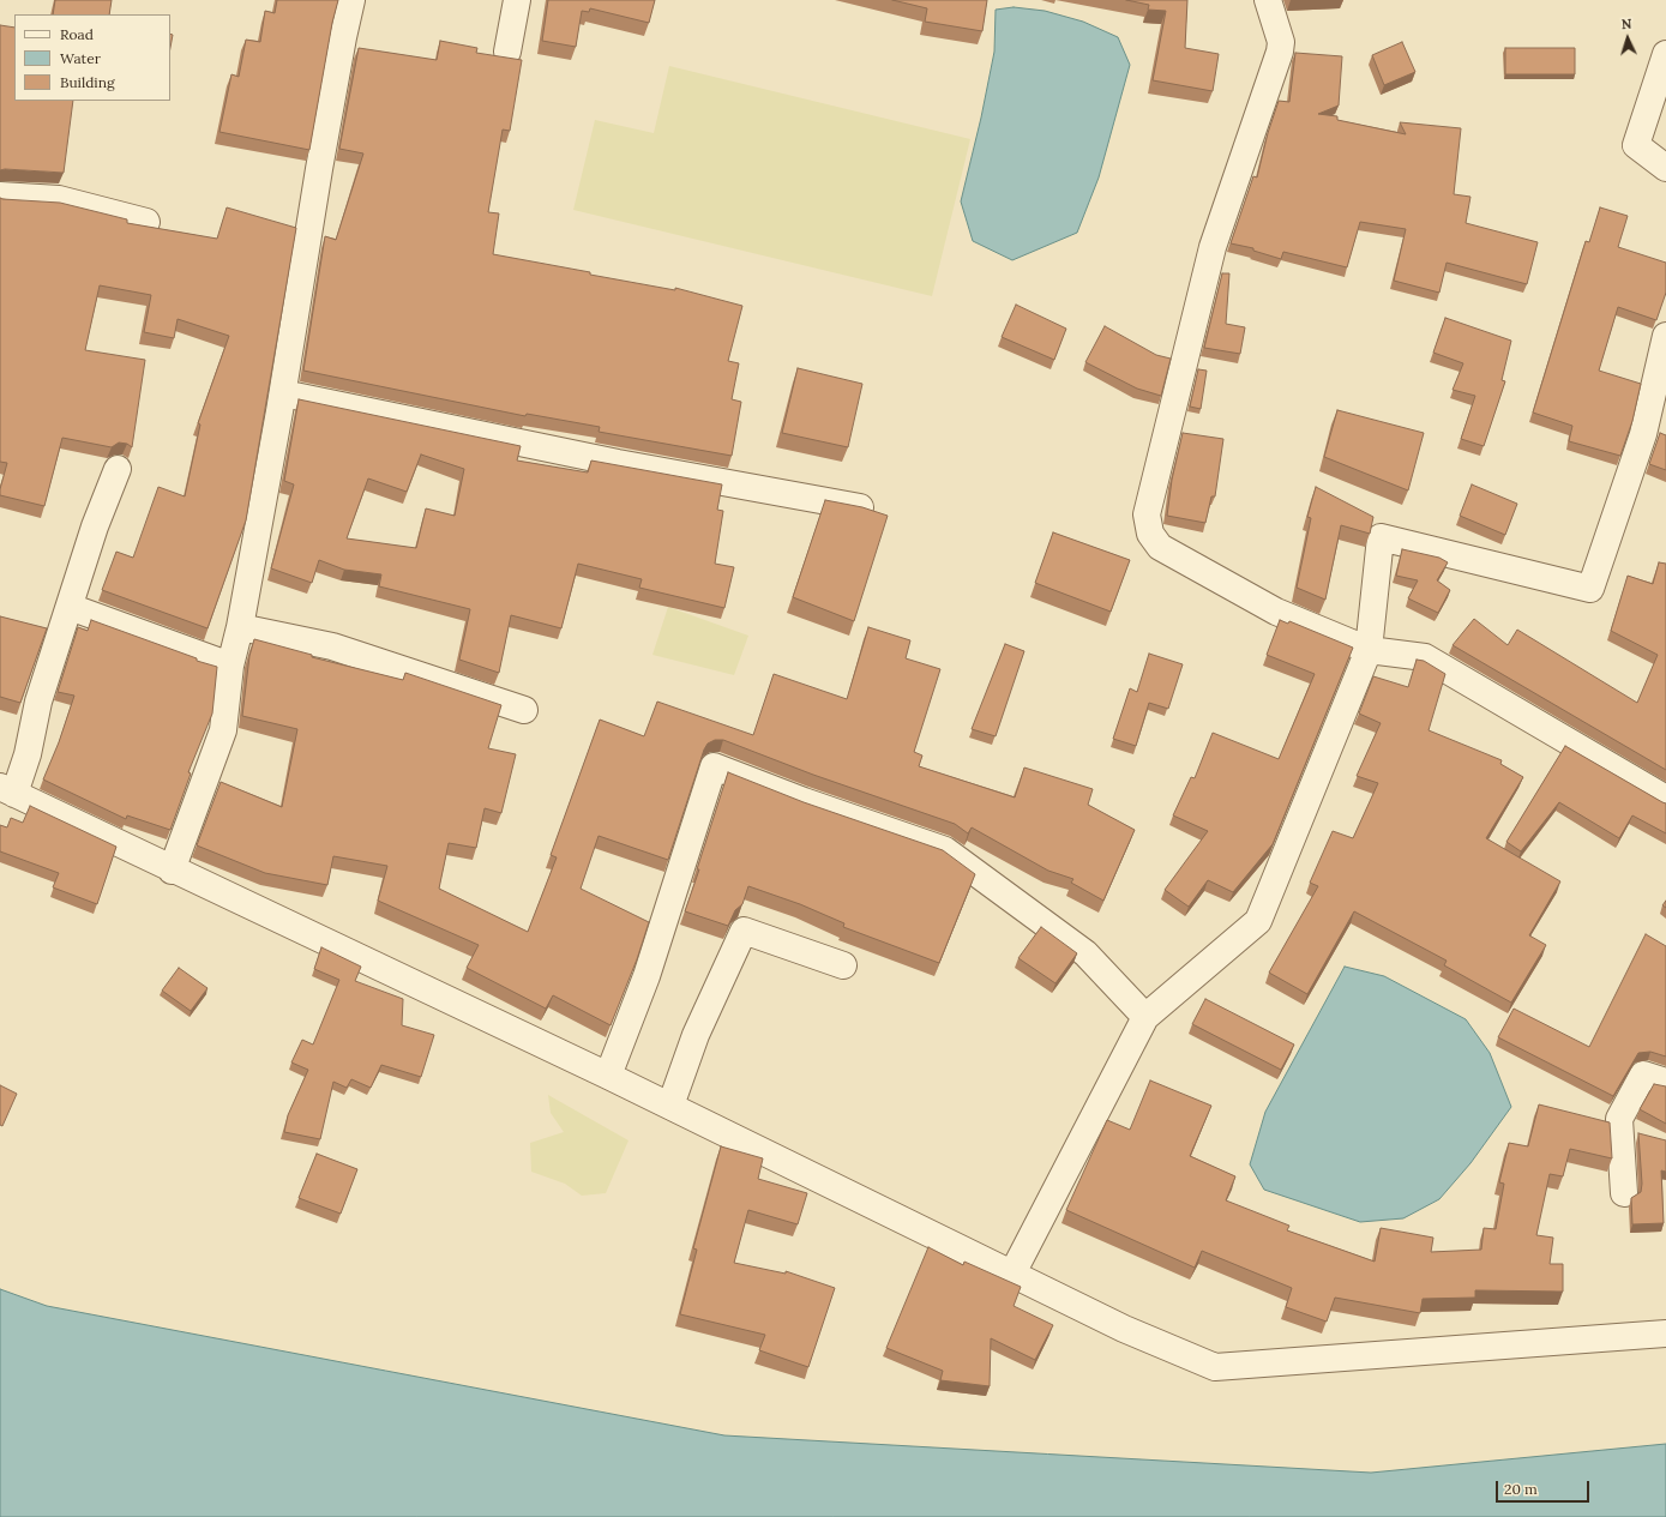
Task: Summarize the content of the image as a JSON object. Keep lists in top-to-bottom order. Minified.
{"legend":["Road","Water","Building"],"scale_bar":"20 m","north":"top"}
